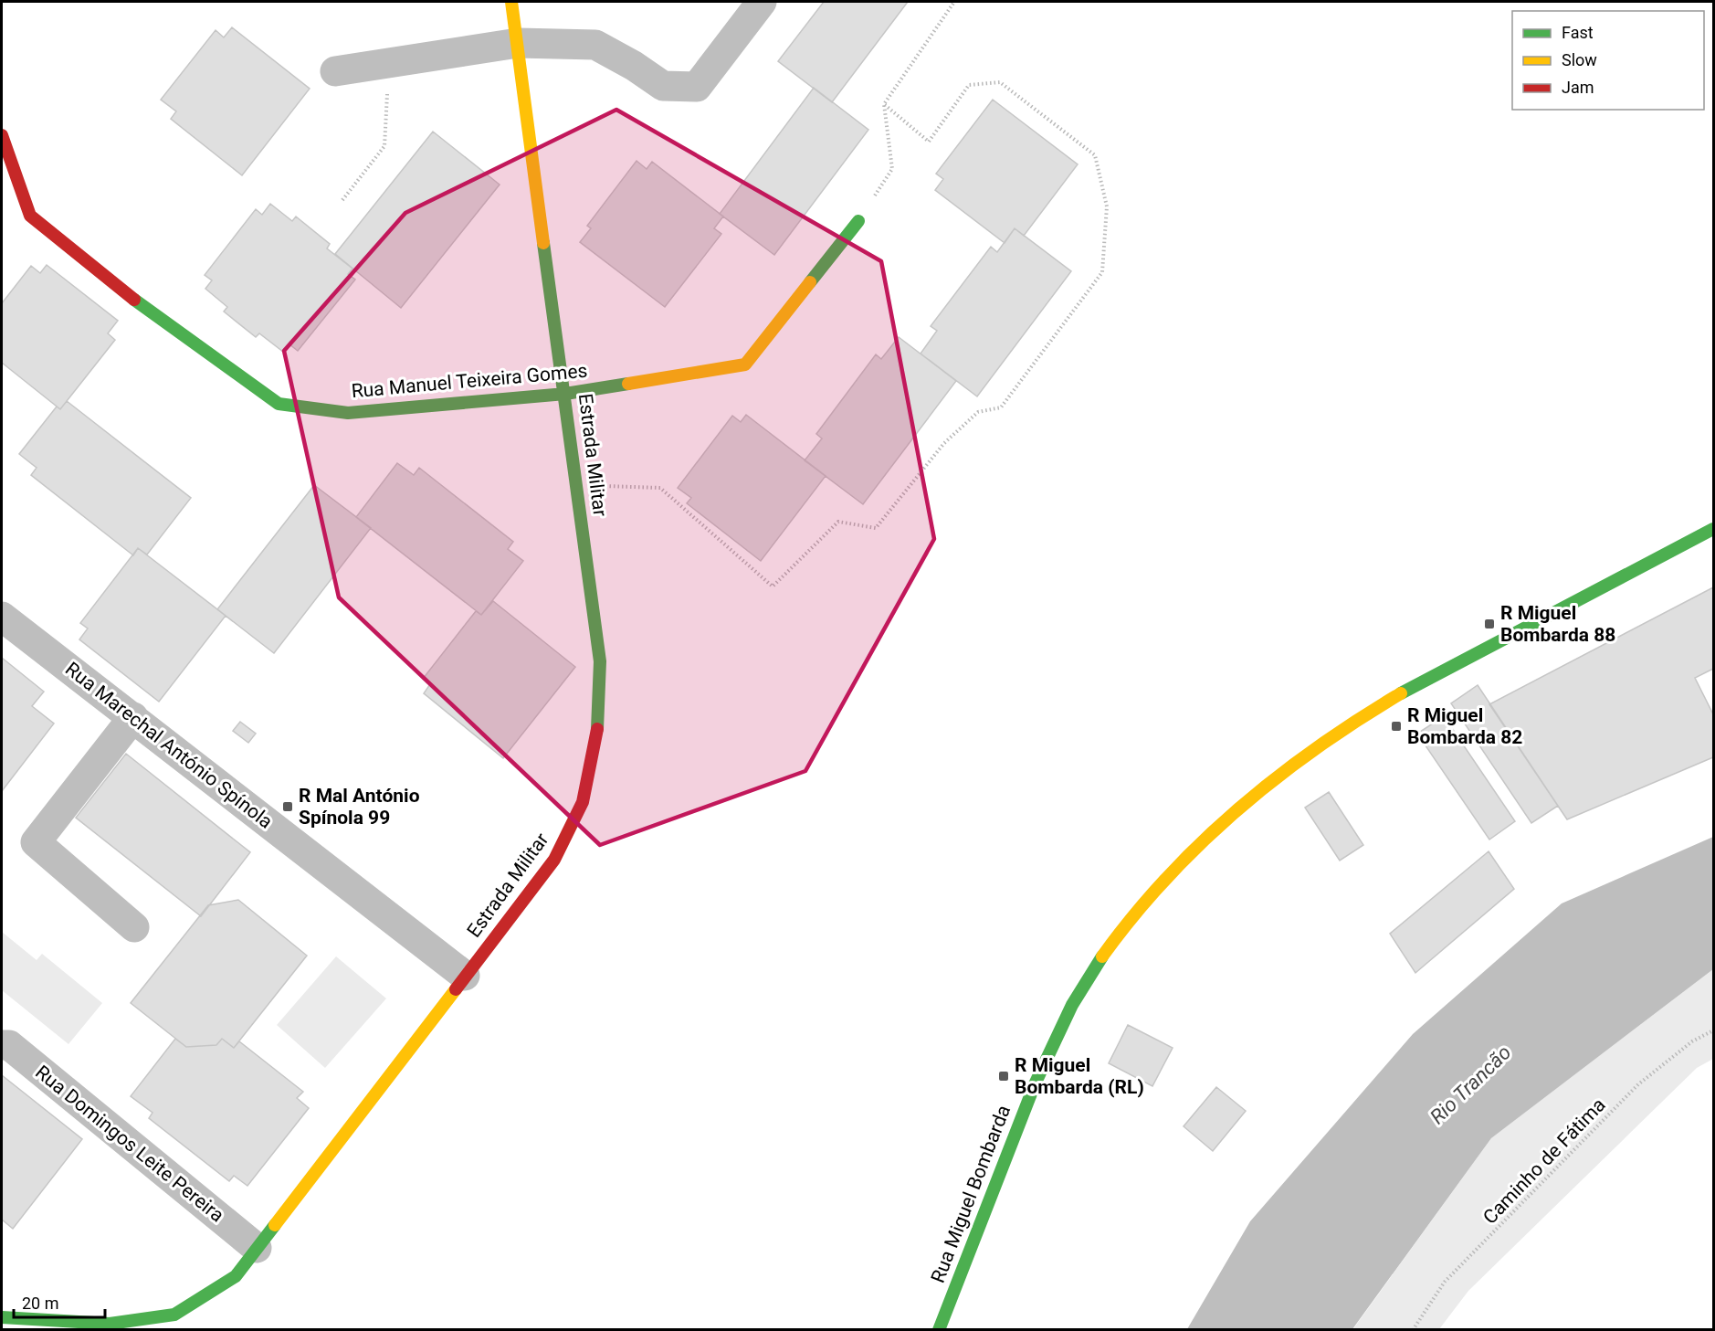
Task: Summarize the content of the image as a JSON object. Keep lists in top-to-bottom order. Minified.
{"streets":{"street":["Rua Manuel Teixeira Gomes","Estrada Militar","Rua Marechal António Spínola","Rua Domingos Leite Pereira","Rua Miguel Bombarda"],"path":["Caminho de Fátima"]},"crossings":[["Rua Manuel Teixeira Gomes","Estrada Militar"],["Estrada Militar","Rua Marechal António Spínola"],["Estrada Militar","Rua Domingos Leite Pereira"]],"water":["Rio Trancão"],"places":{"transit":["R Miguel Bombarda 88","R Miguel Bombarda 82","R Mal António Spínola 99","R Miguel Bombarda (RL)"]},"legend":["Fast","Slow","Jam"],"scale_bar":"20 m"}
